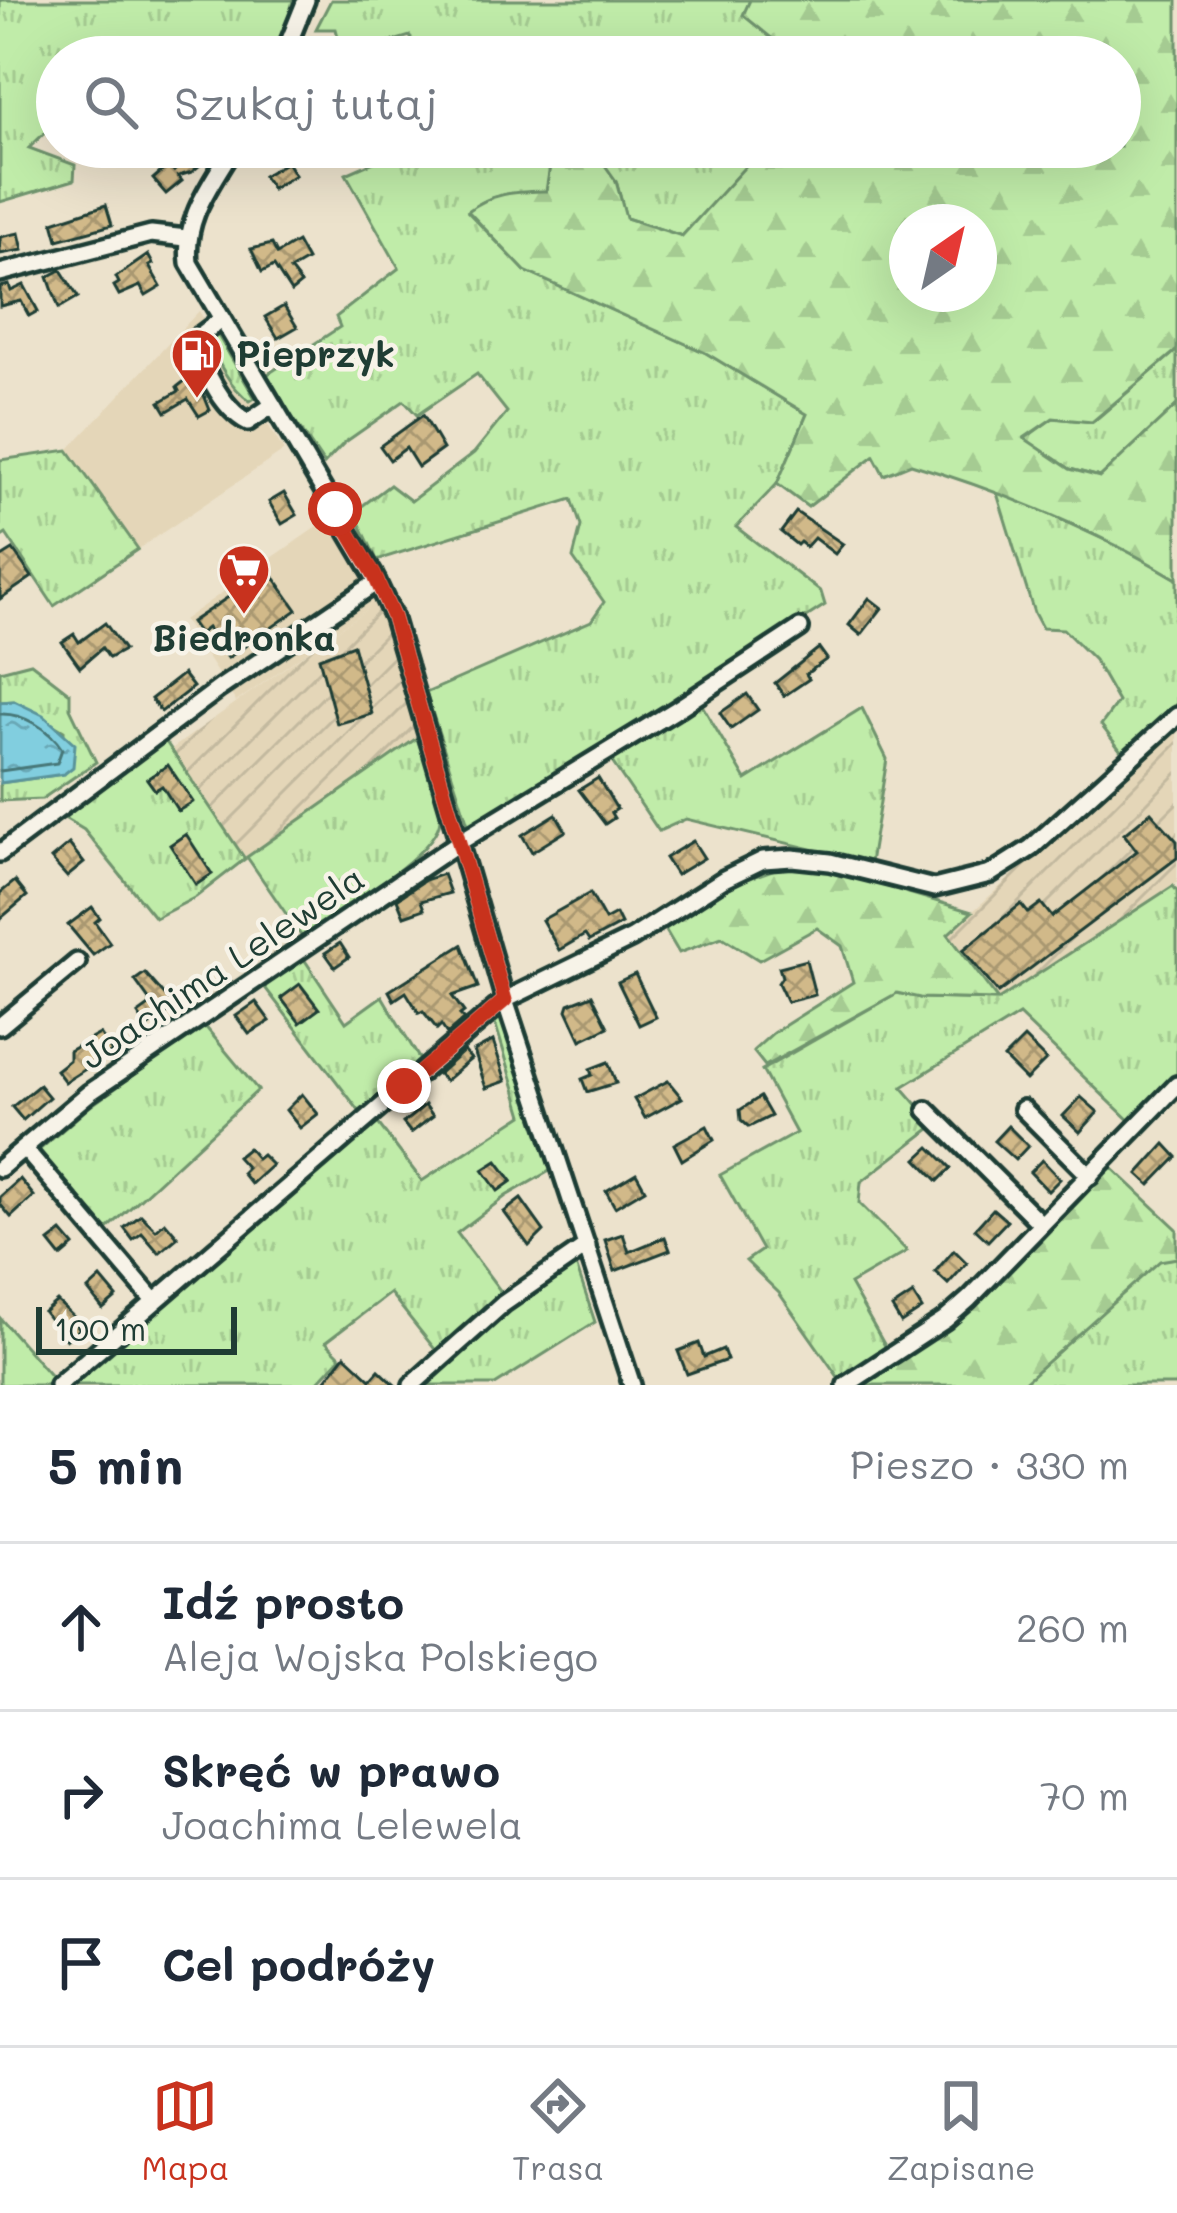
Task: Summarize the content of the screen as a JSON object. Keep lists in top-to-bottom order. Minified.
{"streets":{"street":["Joachima Lelewela"]},"places":{"fuel station":["Pieprzyk"],"supermarket":["Biedronka"]},"scale_bar":"100 m","north":"top right","page":{"search":"Szukaj tutaj","scale":"100 m","heading":["5 min","Pieszo · 330 m"],"list":[["Idź prosto","Aleja Wojska Polskiego","260 m"],["Skręć w prawo","Joachima Lelewela","70 m"],"Cel podróży"],"nav":["Mapa","Trasa","Zapisane"]}}
